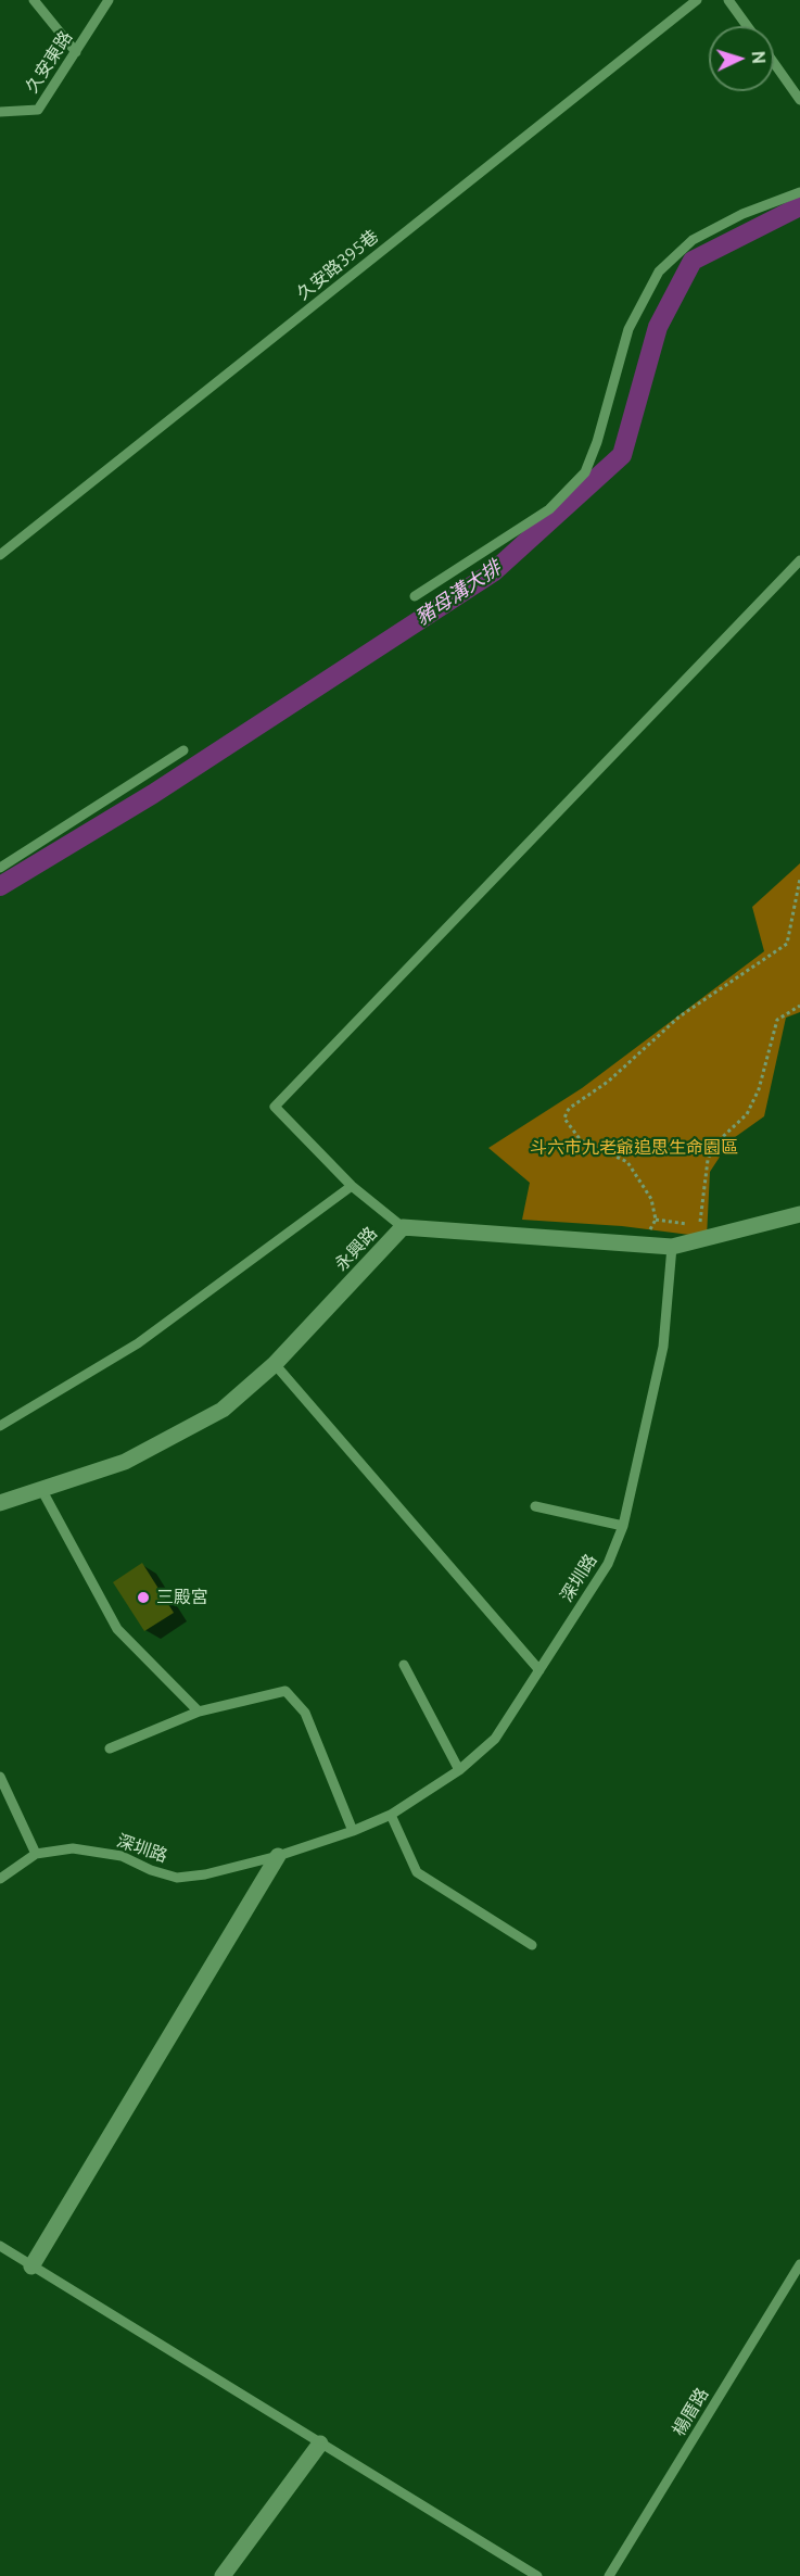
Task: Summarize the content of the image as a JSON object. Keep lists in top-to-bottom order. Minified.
{"streets":{"street":["永興路"],"lane":["久安東路","久安路395巷","深圳路","楊厝路"]},"crossings":[["永興路","深圳路"]],"water":["豬母溝大排"],"parks":["斗六市九老爺追思生命園區"],"places":["三殿宮"],"north":"right"}
